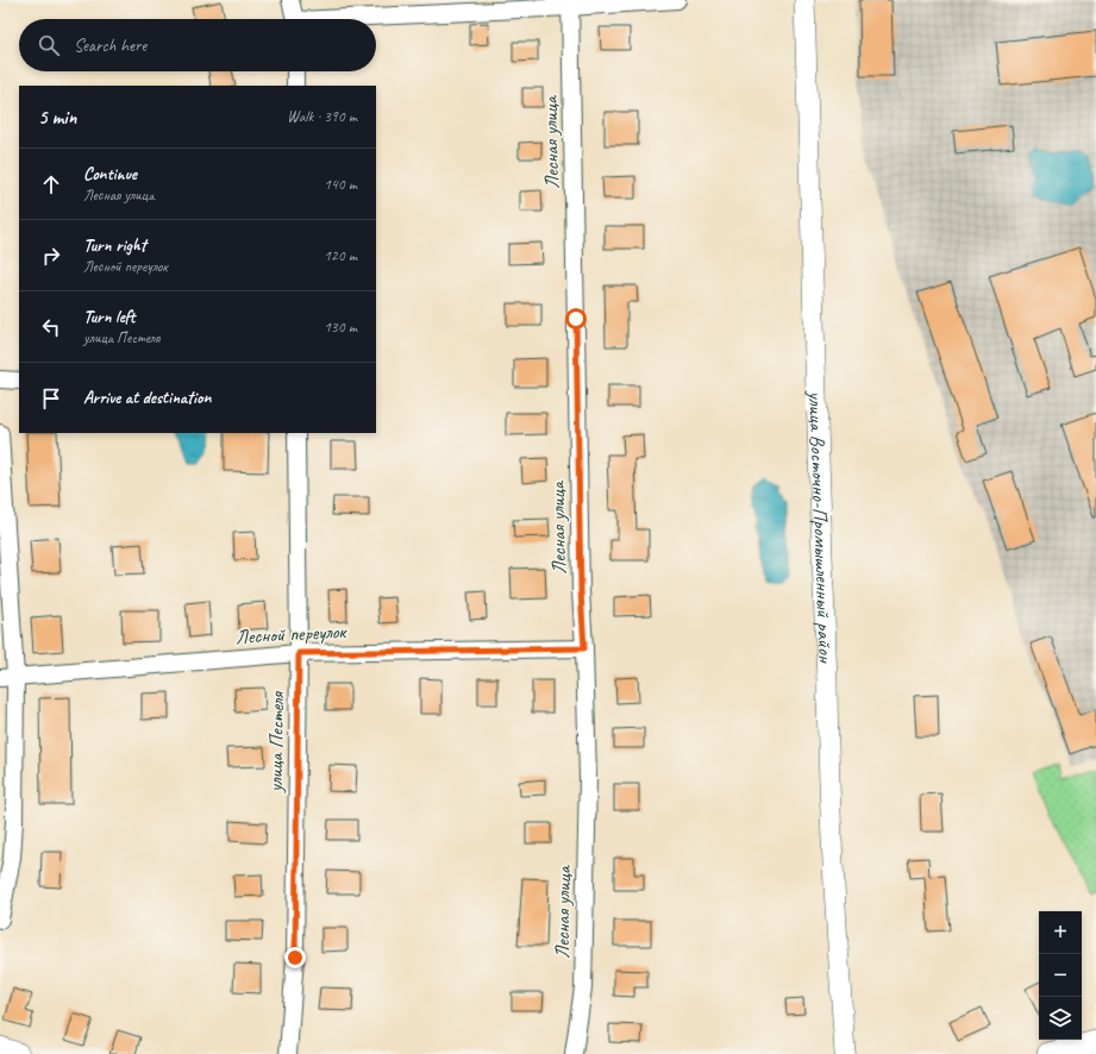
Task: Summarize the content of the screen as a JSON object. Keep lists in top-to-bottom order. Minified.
{"streets":{"street":["Лесная улица","улица Восточно-Промышленный район","Лесной переулок","улица Пестеля"]},"crossings":[["Лесная улица","Лесной переулок"],["Лесной переулок","улица Пестеля"]],"page":{"search":"Search here","heading":["5 min","Walk · 390 m"],"list":[["Continue","Лесная улица","140 m"],["Turn right","Лесной переулок","120 m"],["Turn left","улица Пестеля","130 m"],"Arrive at destination"],"map_buttons":["+","−"]}}
